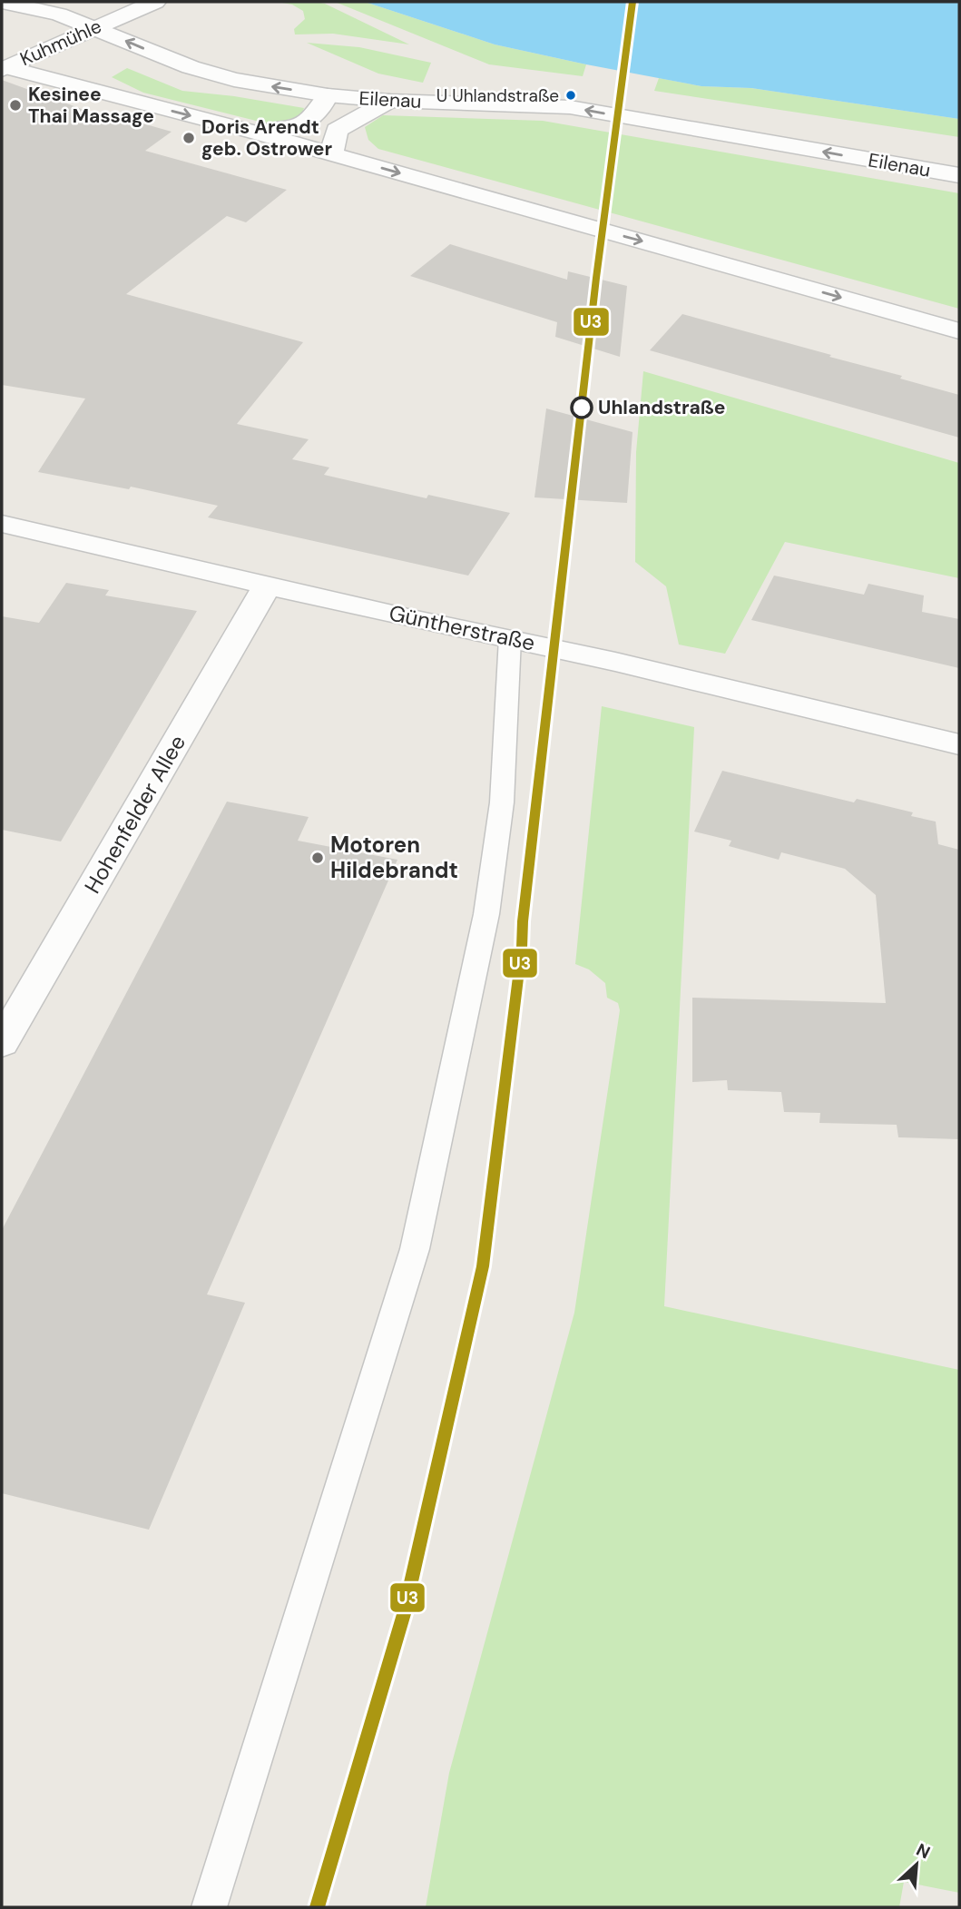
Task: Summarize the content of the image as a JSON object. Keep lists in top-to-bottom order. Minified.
{"streets":{"street":["Kuhmühle","Eilenau","Güntherstraße","Hohenfelder Allee"]},"crossings":[["Kuhmühle","Eilenau"],["Güntherstraße","Hohenfelder Allee"]],"places":["U Uhlandstraße","Kesinee Thai Massage","Doris Arendt geb. Ostrower","Uhlandstraße","Motoren Hildebrandt"],"lines":["transit line U3"],"north":"top right"}
